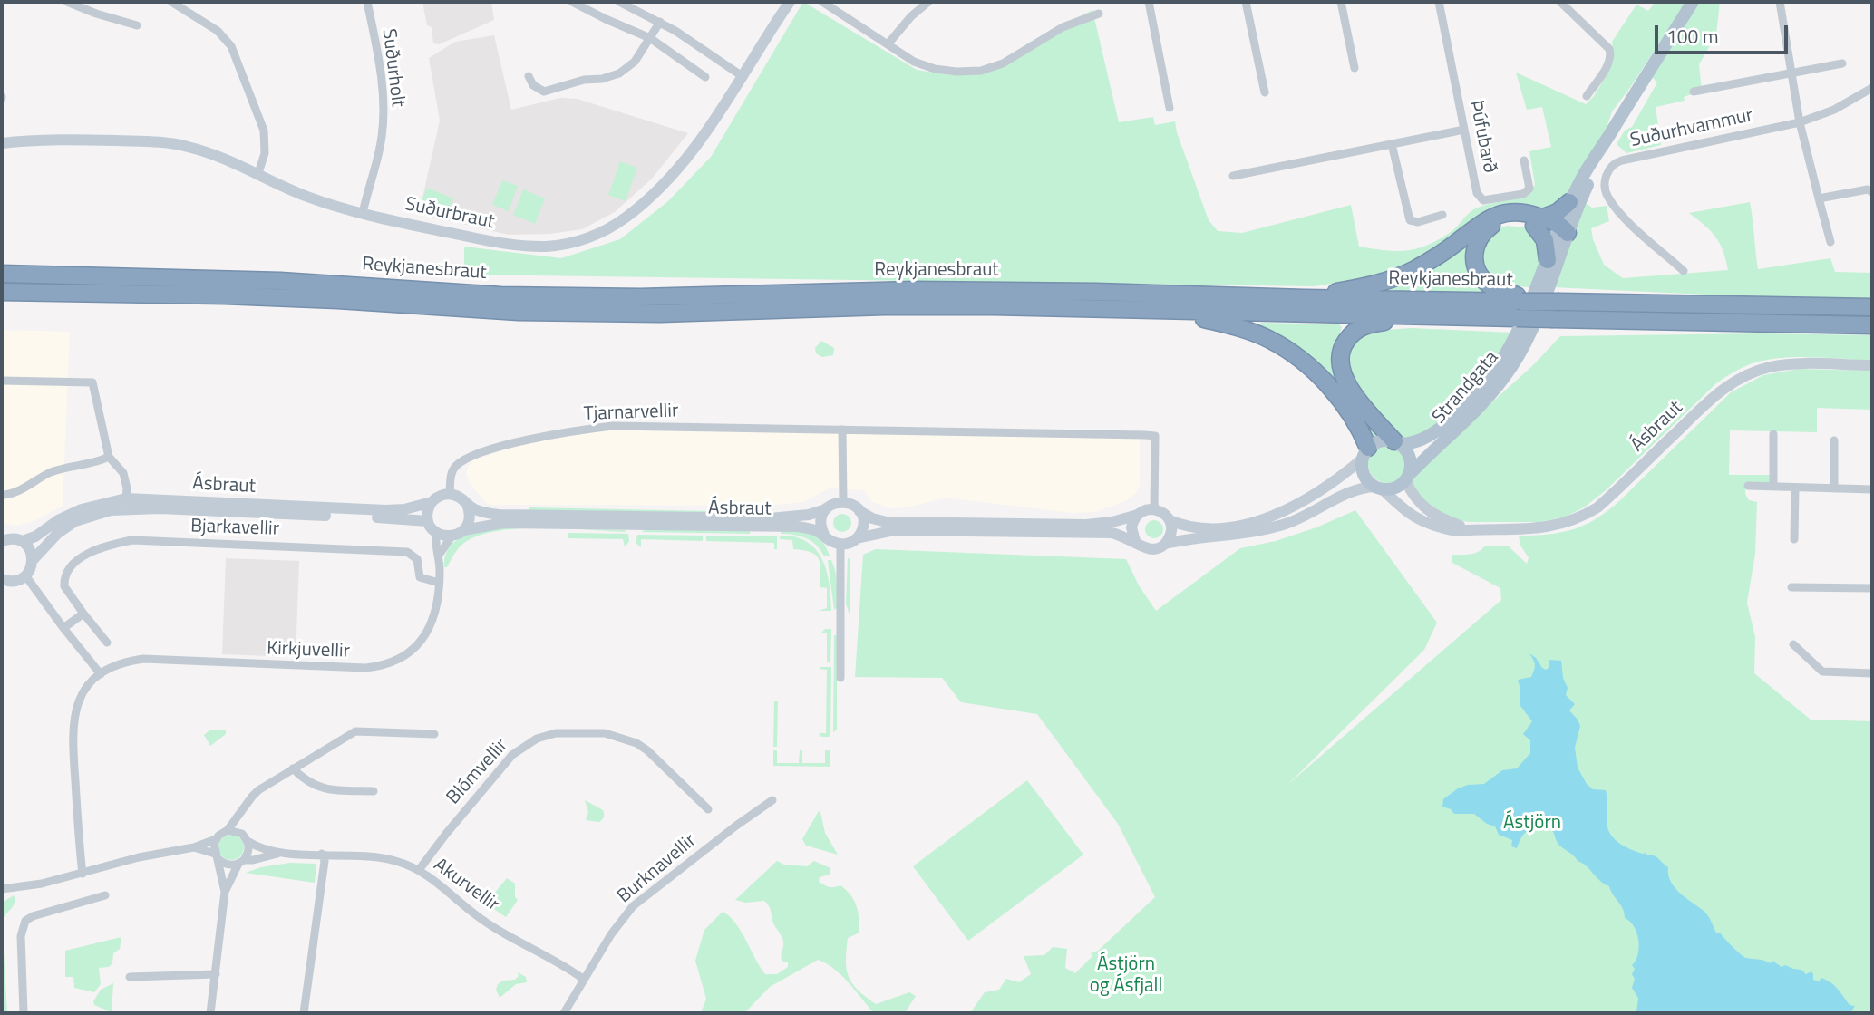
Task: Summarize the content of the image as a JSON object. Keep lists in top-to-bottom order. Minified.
{"streets":{"highway":["Reykjanesbraut"],"main road":["Strandgata"],"street":["Suðurholt","Suðurhvammur","Þúfubarð","Suðurbraut","Tjarnarvellir","Ásbraut","Bjarkavellir","Kirkjuvellir","Blómvellir","Burknavellir","Akurvellir"]},"crossings":[["Suðurholt","Suðurbraut"],["Strandgata","Ásbraut"],["Tjarnarvellir","Ásbraut"],["Tjarnarvellir","Kirkjuvellir"],["Ásbraut","Kirkjuvellir"],["Bjarkavellir","Kirkjuvellir"],["Blómvellir","Akurvellir"],["Burknavellir","Akurvellir"]],"parks":["Ástjörn","Ástjörn og Ásfjall"],"scale_bar":"100 m"}
